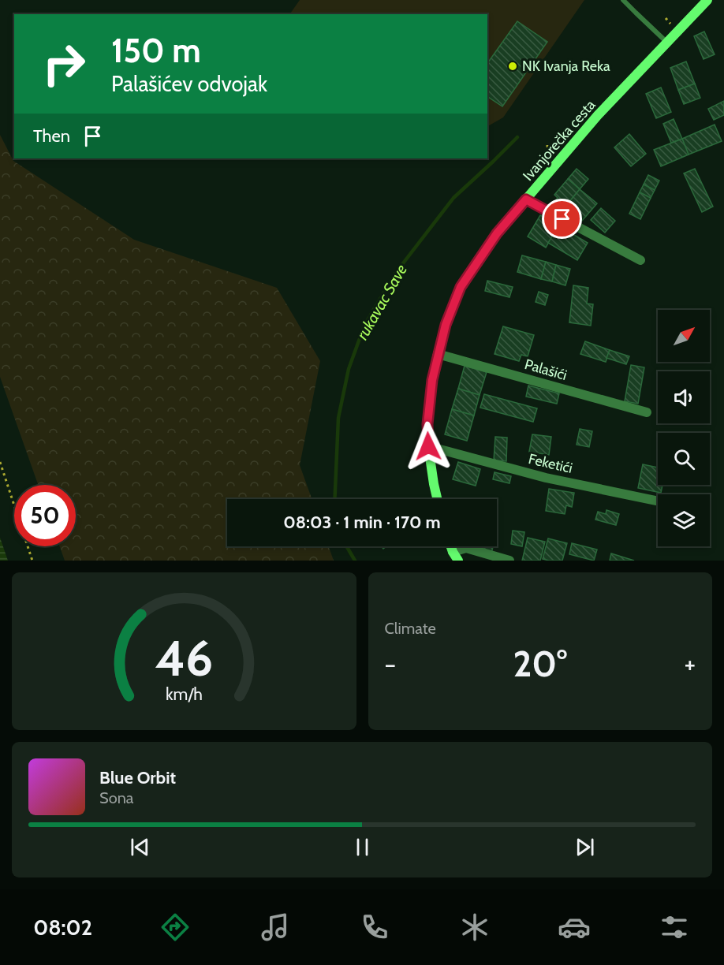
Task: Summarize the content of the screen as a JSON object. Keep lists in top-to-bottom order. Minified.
{"streets":{"main road":["Ivanjorečka cesta"],"street":["Palašići","Feketići"]},"crossings":[["Ivanjorečka cesta","Palašići"],["Ivanjorečka cesta","Feketići"]],"water":["rukavac Save"],"places":["NK Ivanja Reka"],"north":"top right","page":{"turn":["150 m","Palašićev odvojak"],"then":"Then","limit":"50","trip":"08:03 · 1 min · 170 m","tile":"Climate","heat":["−","20°","+"],"song":["Blue Orbit","Sona"],"tabs":"08:02","gauge":["46","km/h"]}}
